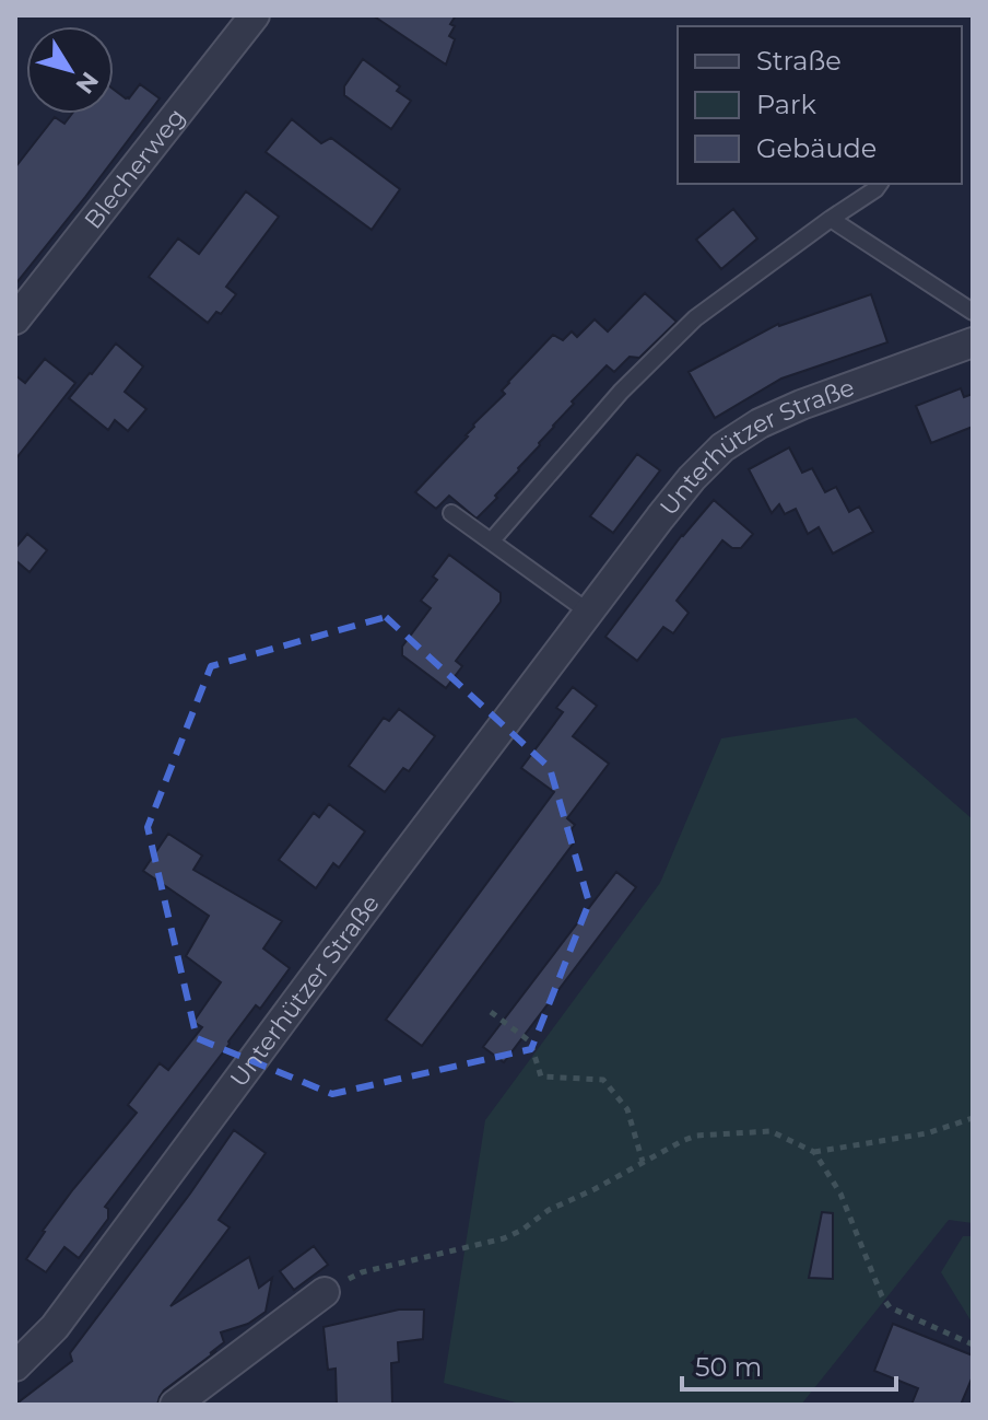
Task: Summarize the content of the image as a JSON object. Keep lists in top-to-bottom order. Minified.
{"streets":{"street":["Blecherweg","Unterhützer Straße"]},"legend":["Straße","Park","Gebäude"],"scale_bar":"50 m","north":"bottom right"}
